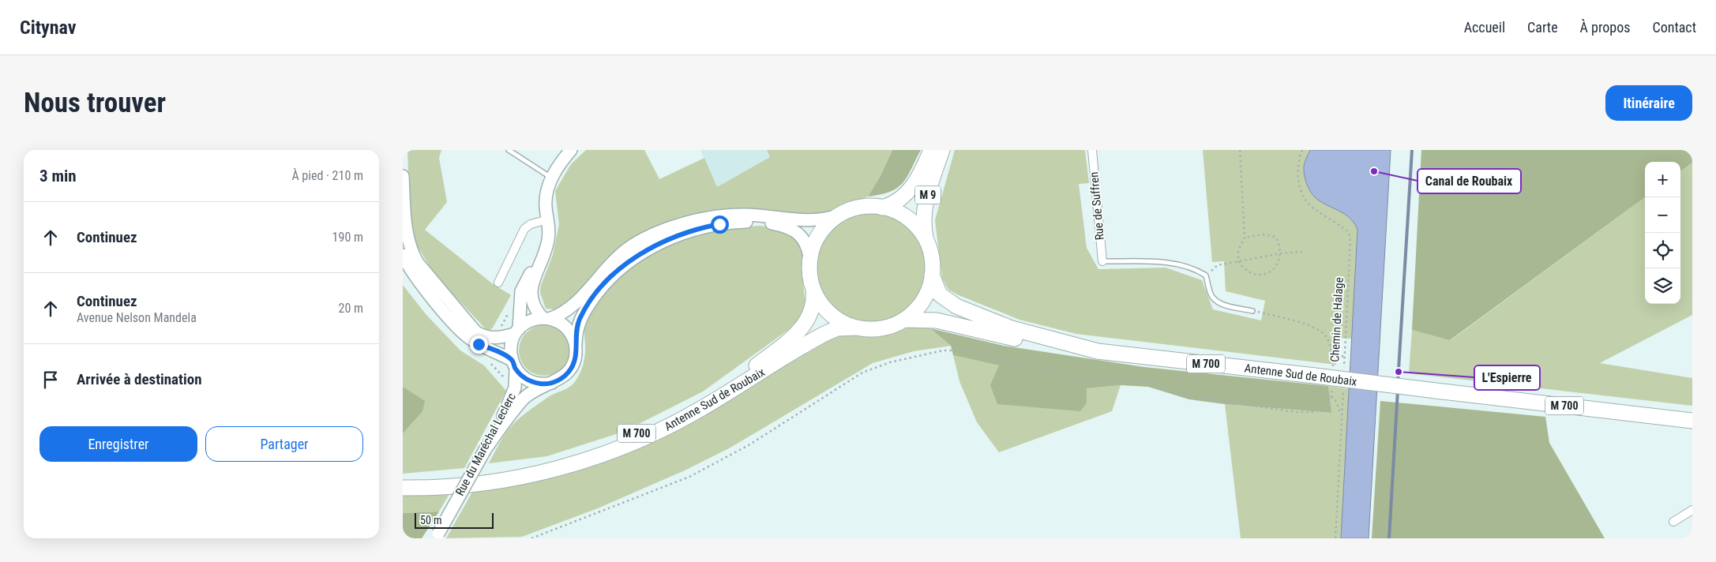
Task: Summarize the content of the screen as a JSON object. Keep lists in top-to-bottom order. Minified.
{"streets":{"highway":["M 9","M 700","Antenne Sud de Roubaix"],"street":["Rue de Suffren","Rue du Maréchal Leclerc"],"path":["Chemin de Halage"]},"crossings":[["M 9","M 700"],["M 9","Antenne Sud de Roubaix"],["M 700","Antenne Sud de Roubaix"]],"places":["Canal de Roubaix","L'Espierre"],"scale_bar":"50 m","page":{"header":"Citynav","nav":["Accueil","Carte","À propos","Contact"],"buttons":["Itinéraire",["Enregistrer","Partager"]],"title":"Nous trouver","heading":["3 min","À pied · 210 m"],"map_buttons":["+","−"],"list":[["Continuez","190 m"],["Continuez","Avenue Nelson Mandela","20 m"],"Arrivée à destination"],"scale":"50 m"}}
